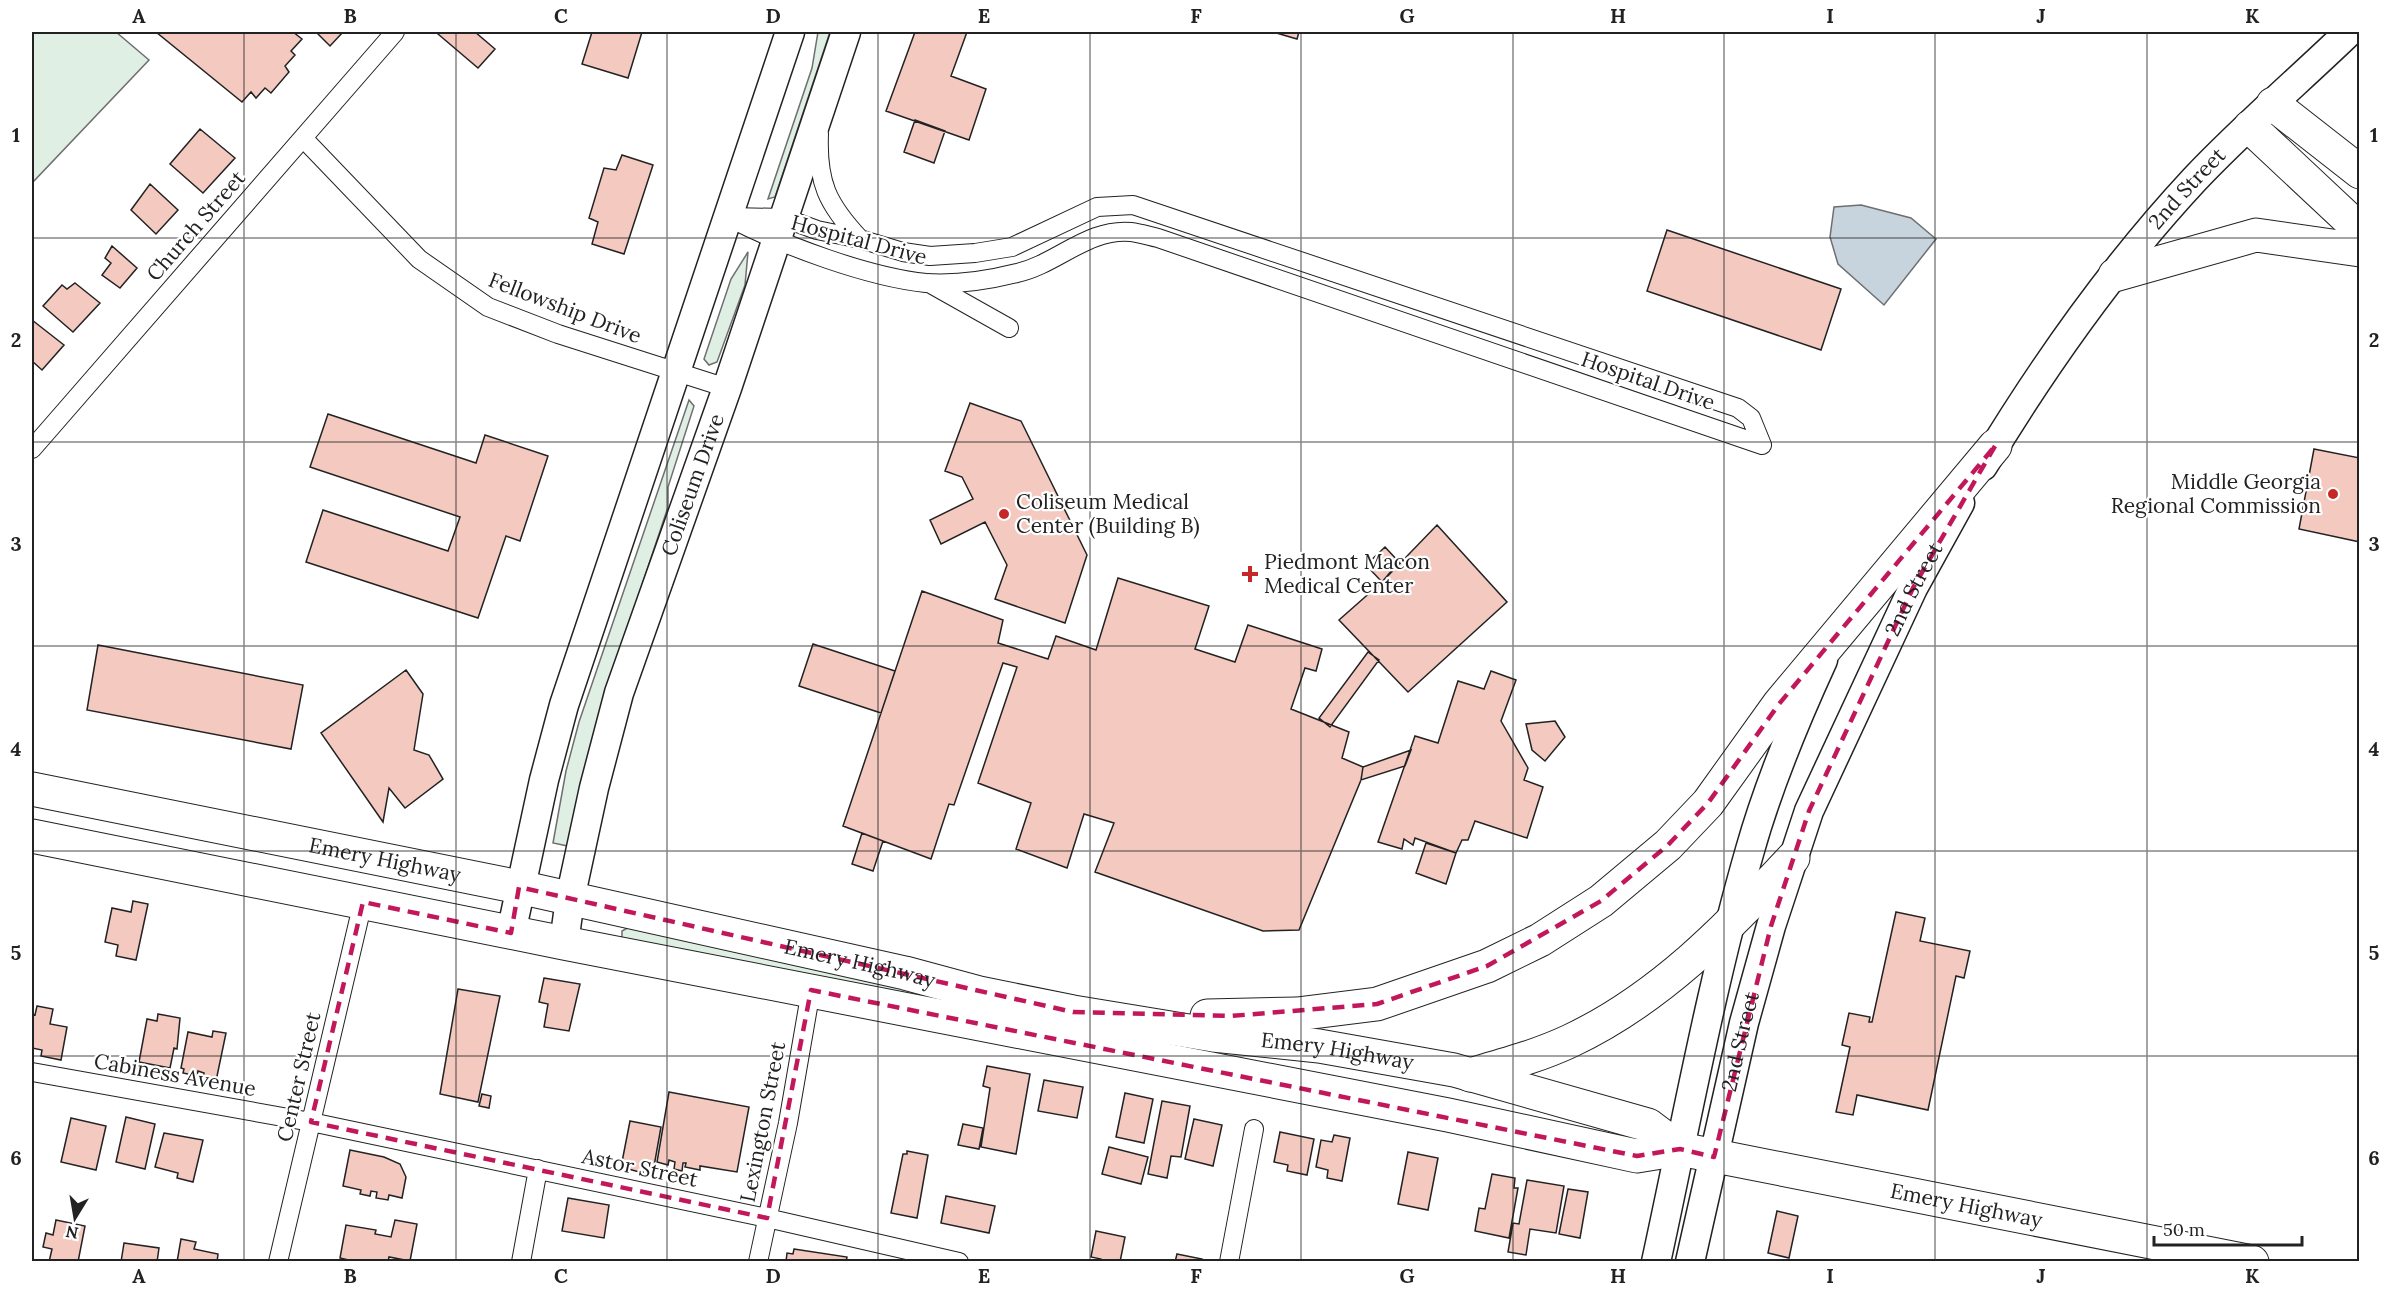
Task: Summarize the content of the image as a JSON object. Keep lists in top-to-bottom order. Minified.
{"streets":{"highway":["Emery Highway"],"main road":["2nd Street","Coliseum Drive"],"street":["Church Street","Hospital Drive","Fellowship Drive","Cabiness Avenue","Center Street","Lexington Street","Astor Street"]},"crossings":[["2nd Street","Emery Highway"],["Church Street","Fellowship Drive"],["Hospital Drive","Coliseum Drive"],["Fellowship Drive","Coliseum Drive"],["Coliseum Drive","Emery Highway"],["Emery Highway","Center Street"],["Emery Highway","Lexington Street"],["Cabiness Avenue","Center Street"],["Cabiness Avenue","Astor Street"],["Center Street","Astor Street"],["Lexington Street","Astor Street"]],"places":{"other":["Middle Georgia Regional Commission","Coliseum Medical Center (Building B)"],"health":["Piedmont Macon Medical Center"]},"scale_bar":"50 m","north":"bottom","grid":{"columns":["A","B","C","D","E","F","G","H","I","J","K"],"rows":["1","2","3","4","5","6"]}}
